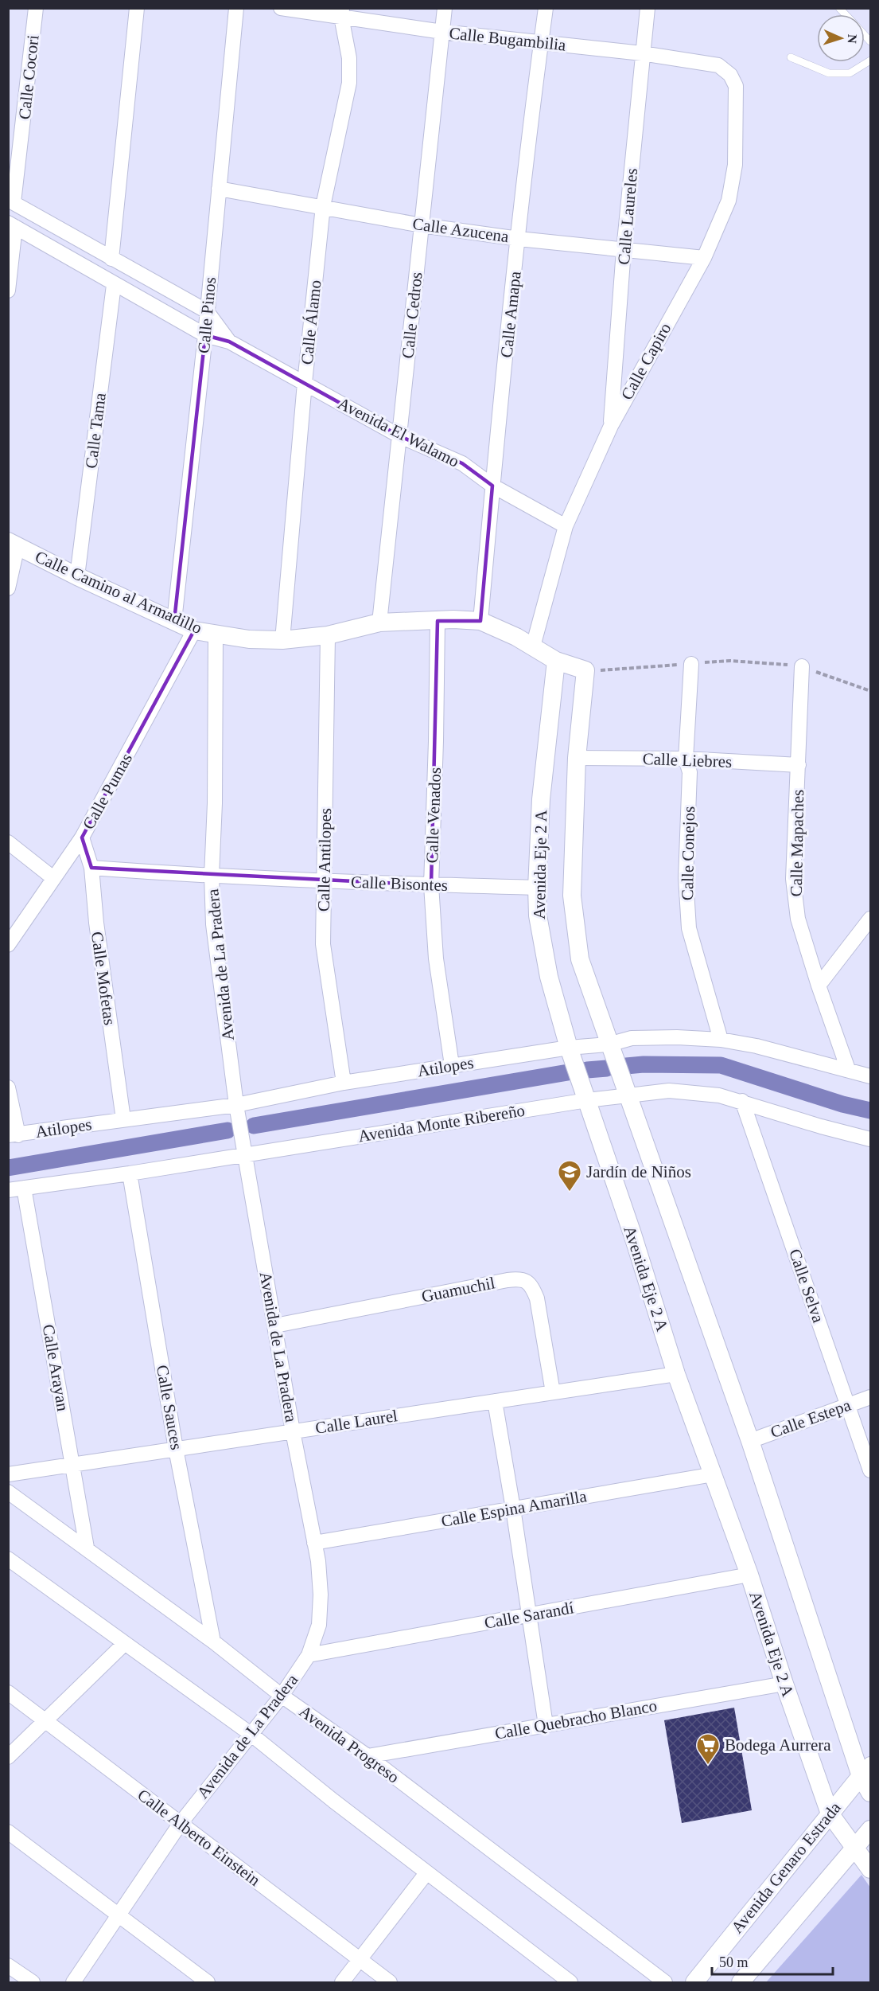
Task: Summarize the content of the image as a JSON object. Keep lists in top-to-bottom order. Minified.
{"streets":{"street":["Calle Bugambilia","Calle Cocori","Calle Laureles","Calle Azucena","Calle Amapa","Calle Pinos","Calle Cedros","Calle Álamo","Calle Capiro","Calle Tama","Avenida El Walamo","Calle Camino al Armadillo","Calle Liebres","Calle Pumas","Calle Venados","Calle Mapaches","Calle Conejos","Calle Antilopes","Avenida Eje 2 A","Calle Bisontes","Avenida de La Pradera","Calle Mofetas","Atilopes","Avenida Monte Ribereño","Calle Selva","Guamuchil","Calle Arayan","Calle Sauces","Calle Estepa","Calle Laurel","Calle Espina Amarilla","Calle Sarandí","Calle Quebracho Blanco","Avenida Progreso","Calle Alberto Einstein","Avenida Genaro Estrada"]},"crossings":[["Calle Bugambilia","Calle Laureles"],["Calle Bugambilia","Calle Amapa"],["Calle Bugambilia","Calle Cedros"],["Calle Bugambilia","Calle Álamo"],["Calle Bugambilia","Calle Capiro"],["Calle Cocori","Avenida El Walamo"],["Calle Laureles","Calle Azucena"],["Calle Laureles","Calle Capiro"],["Calle Azucena","Calle Amapa"],["Calle Azucena","Calle Pinos"],["Calle Azucena","Calle Cedros"],["Calle Azucena","Calle Álamo"],["Calle Azucena","Calle Capiro"],["Calle Amapa","Avenida El Walamo"],["Calle Amapa","Calle Camino al Armadillo"],["Calle Pinos","Avenida El Walamo"],["Calle Pinos","Calle Camino al Armadillo"],["Calle Cedros","Avenida El Walamo"],["Calle Cedros","Calle Camino al Armadillo"],["Calle Álamo","Avenida El Walamo"],["Calle Álamo","Calle Camino al Armadillo"],["Calle Capiro","Avenida El Walamo"],["Calle Capiro","Calle Camino al Armadillo"],["Calle Tama","Avenida El Walamo"],["Calle Tama","Calle Camino al Armadillo"],["Calle Camino al Armadillo","Calle Pumas"],["Calle Camino al Armadillo","Calle Venados"],["Calle Camino al Armadillo","Calle Antilopes"],["Calle Camino al Armadillo","Avenida Eje 2 A"],["Calle Camino al Armadillo","Avenida de La Pradera"],["Calle Liebres","Calle Mapaches"],["Calle Liebres","Calle Conejos"],["Calle Liebres","Avenida Eje 2 A"],["Calle Pumas","Calle Mofetas"],["Calle Venados","Calle Bisontes"],["Calle Venados","Atilopes"],["Calle Mapaches","Atilopes"],["Calle Conejos","Atilopes"],["Calle Antilopes","Calle Bisontes"],["Calle Antilopes","Atilopes"],["Avenida Eje 2 A","Calle Bisontes"],["Avenida Eje 2 A","Atilopes"],["Avenida Eje 2 A","Avenida Monte Ribereño"],["Avenida Eje 2 A","Calle Estepa"],["Avenida Eje 2 A","Calle Laurel"],["Avenida Eje 2 A","Calle Espina Amarilla"],["Avenida Eje 2 A","Calle Sarandí"],["Avenida Eje 2 A","Calle Quebracho Blanco"],["Avenida Eje 2 A","Avenida Genaro Estrada"],["Calle Bisontes","Avenida de La Pradera"],["Calle Bisontes","Calle Mofetas"],["Avenida de La Pradera","Atilopes"],["Avenida de La Pradera","Avenida Monte Ribereño"],["Avenida de La Pradera","Guamuchil"],["Avenida de La Pradera","Calle Laurel"],["Avenida de La Pradera","Calle Espina Amarilla"],["Avenida de La Pradera","Calle Sarandí"],["Avenida de La Pradera","Avenida Progreso"],["Avenida de La Pradera","Calle Alberto Einstein"],["Calle Mofetas","Atilopes"],["Avenida Monte Ribereño","Calle Selva"],["Avenida Monte Ribereño","Calle Arayan"],["Avenida Monte Ribereño","Calle Sauces"],["Calle Selva","Calle Estepa"],["Guamuchil","Calle Laurel"],["Calle Arayan","Calle Laurel"],["Calle Arayan","Avenida Progreso"],["Calle Sauces","Calle Laurel"],["Calle Sauces","Avenida Progreso"],["Calle Quebracho Blanco","Avenida Progreso"]],"places":{"school or university":["Jardín de Niños"],"supermarket":["Bodega Aurrera"]},"scale_bar":"50 m","north":"right"}
